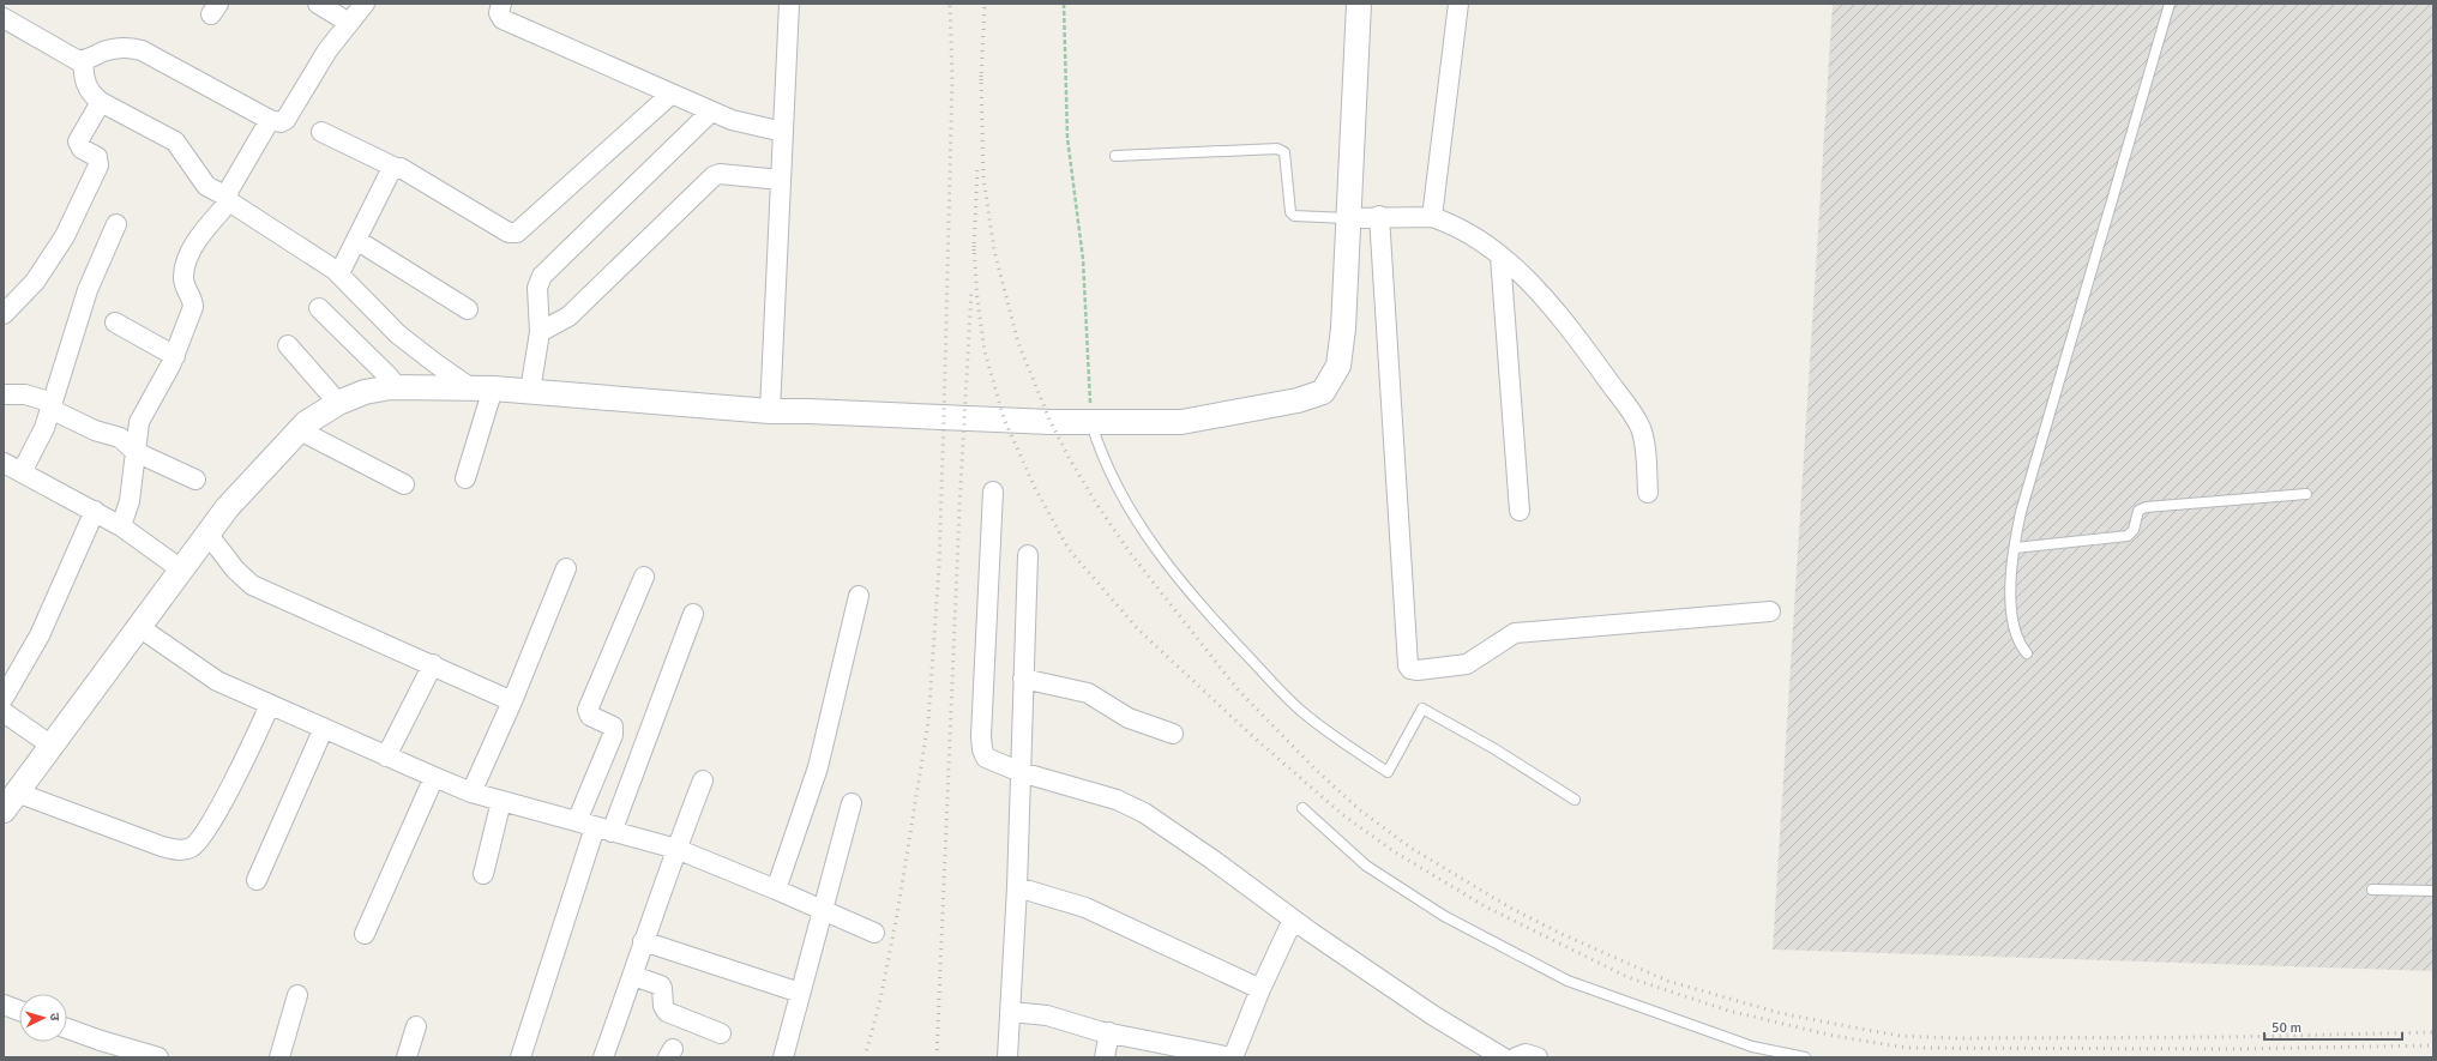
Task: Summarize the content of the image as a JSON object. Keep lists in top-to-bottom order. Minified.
{"scale_bar":"50 m","north":"right"}
